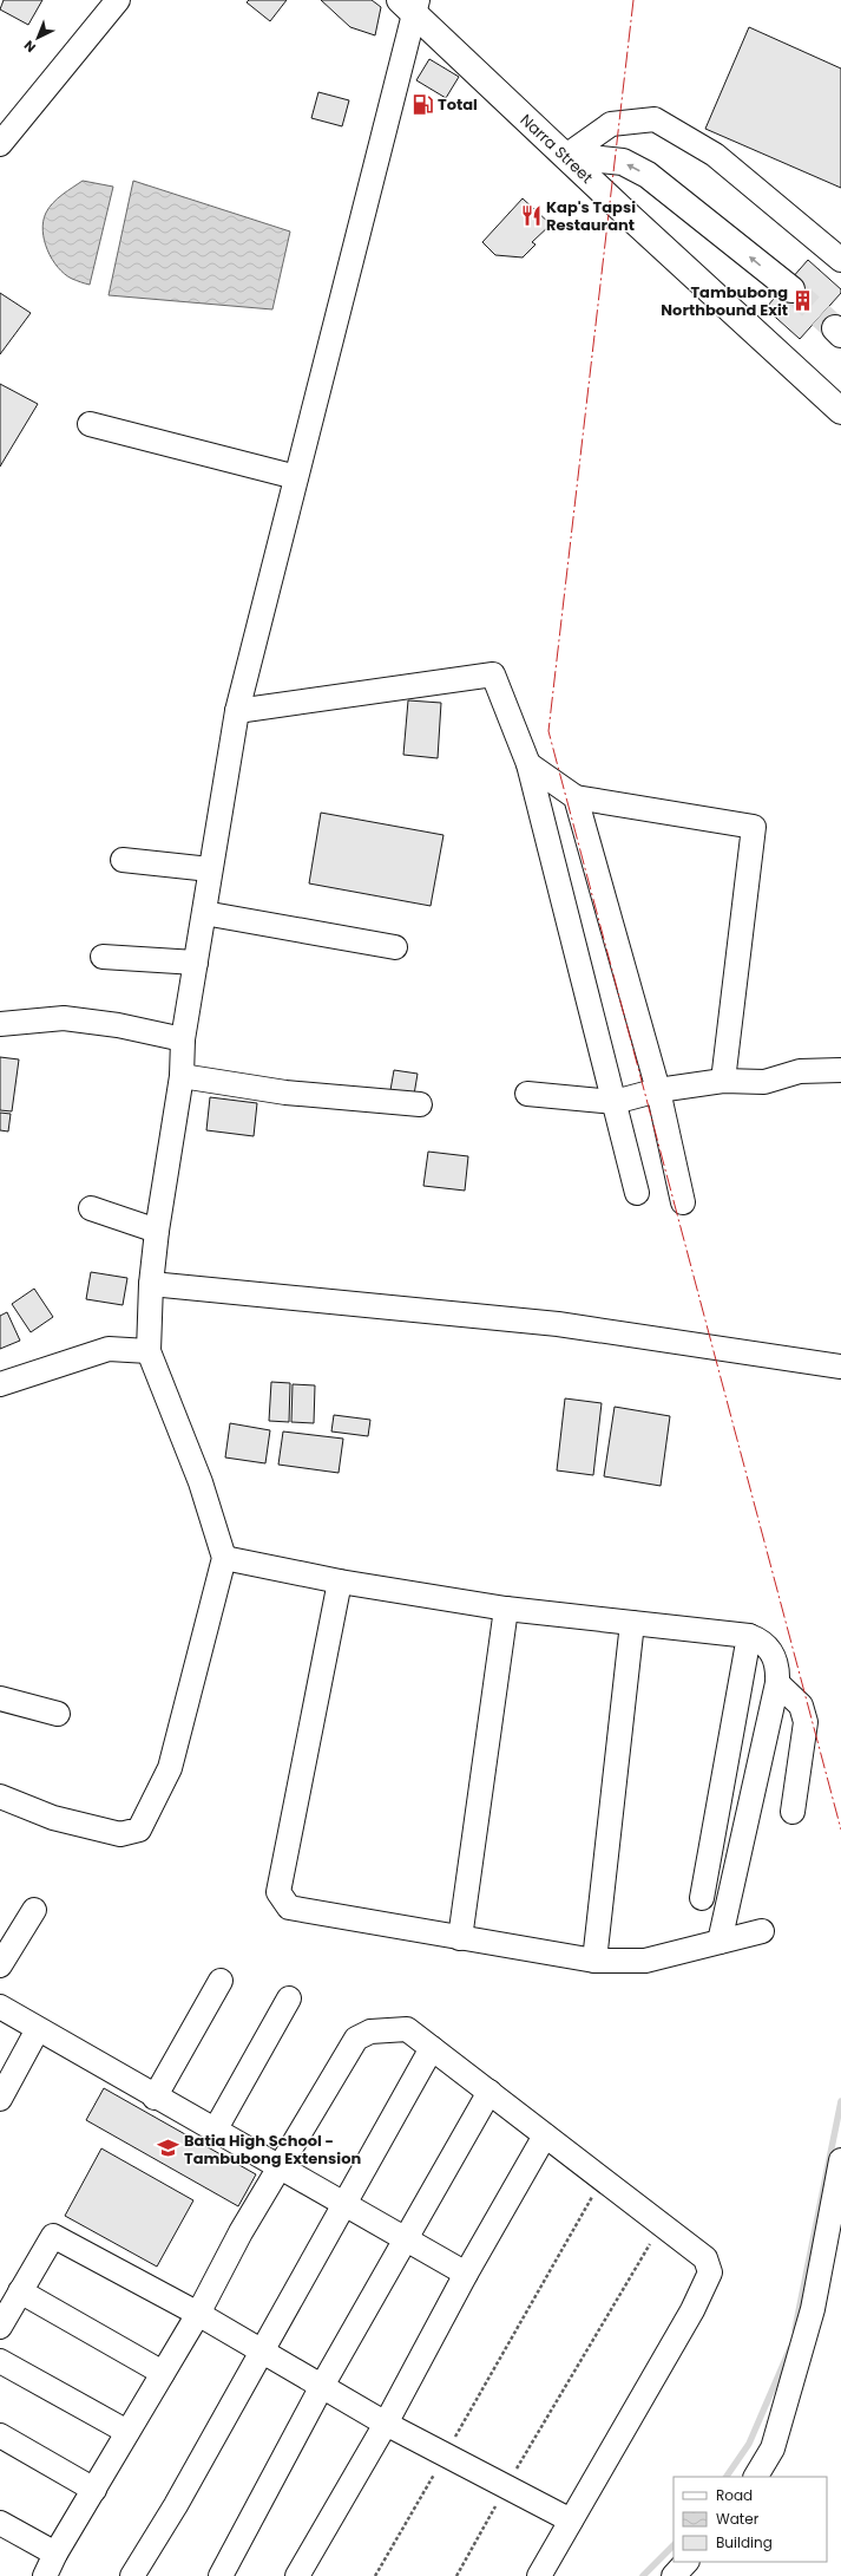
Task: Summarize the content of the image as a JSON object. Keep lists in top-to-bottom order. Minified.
{"streets":{"main road":["Narra Street"]},"places":{"fuel station":["Total"],"restaurant":["Kap's Tapsi Restaurant"],"building":["Tambubong Northbound Exit"],"school or university":["Batia High School - Tambubong Extension"]},"legend":["Road","Water","Building"],"north":"bottom left"}
